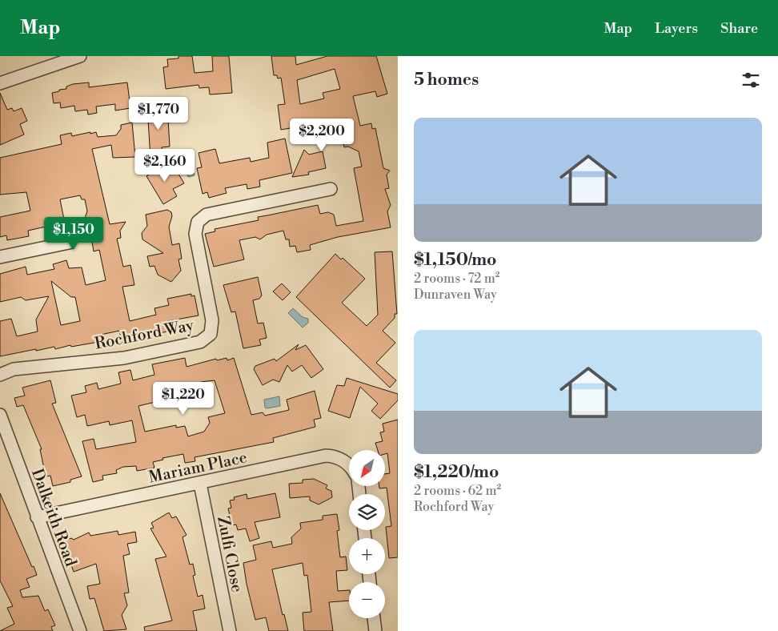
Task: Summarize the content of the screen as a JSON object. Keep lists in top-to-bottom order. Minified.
{"streets":{"street":["Rochford Way","Mariam Place","Dalkeith Road","Zulfi Close"]},"crossings":[["Mariam Place","Dalkeith Road"],["Mariam Place","Zulfi Close"]],"north":"bottom left","page":{"header":"Map","nav":["Map","Layers","Share"],"heading":"5 homes","price":["$1,770","$2,200","$2,160","$1,150","$1,220"],"list":[{"name":"$1,150/mo","note":"2 rooms · 72 m² · Dunraven Way"},{"name":"$1,220/mo","note":"2 rooms · 62 m² · Rochford Way"}],"map_buttons":["+","−"]}}
